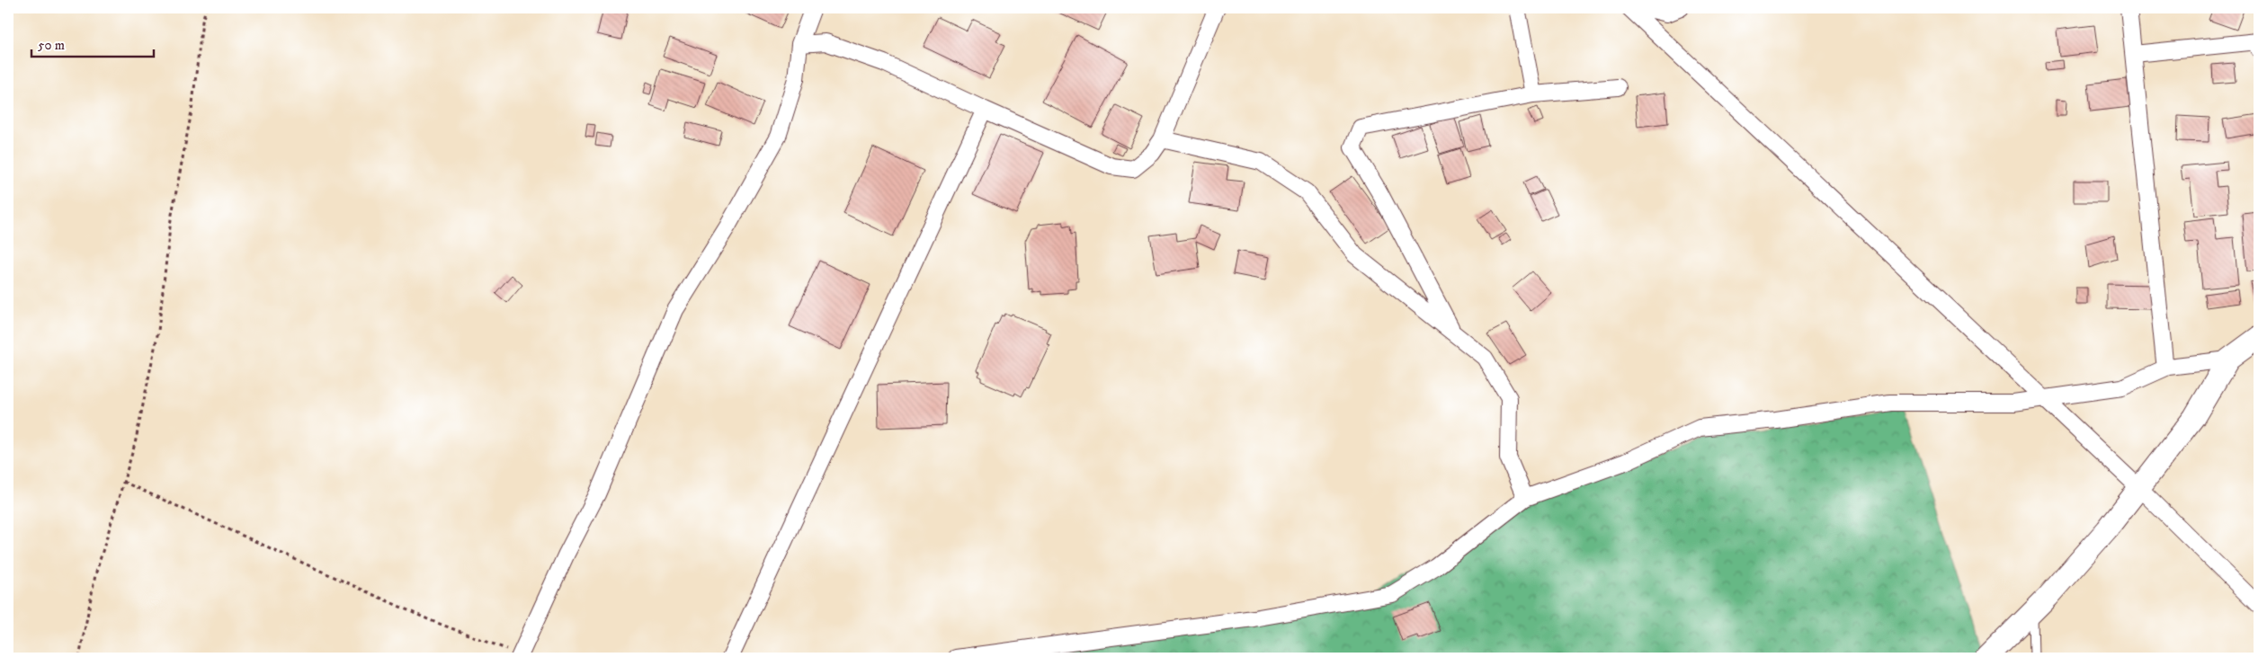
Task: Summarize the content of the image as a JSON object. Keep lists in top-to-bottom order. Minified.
{"scale_bar":"50 m"}
